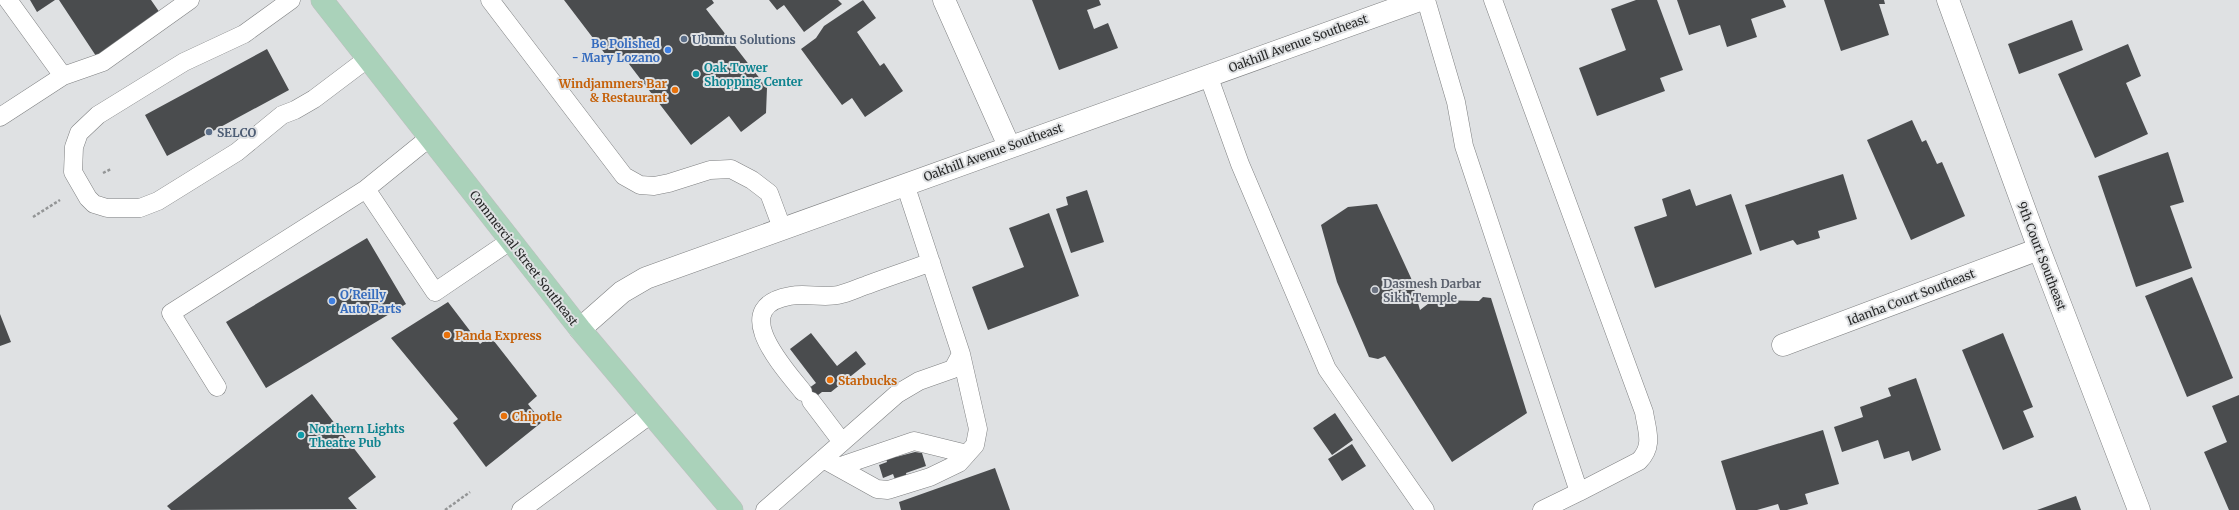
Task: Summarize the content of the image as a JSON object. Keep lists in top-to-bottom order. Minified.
{"streets":{"main road":["Commercial Street Southeast"],"street":["Oakhill Avenue Southeast","9th Court Southeast","Idanha Court Southeast"]},"crossings":[["Oakhill Avenue Southeast","Commercial Street Southeast"],["9th Court Southeast","Idanha Court Southeast"]],"places":["Ubuntu Solutions","Be Polished - Mary Lozano","Oak Tower Shopping Center","Windjammers Bar & Restaurant","SELCO","Dasmesh Darbar Sikh Temple","O'Reilly Auto Parts","Panda Express","Starbucks","Chipotle","Northern Lights Theatre Pub"]}
